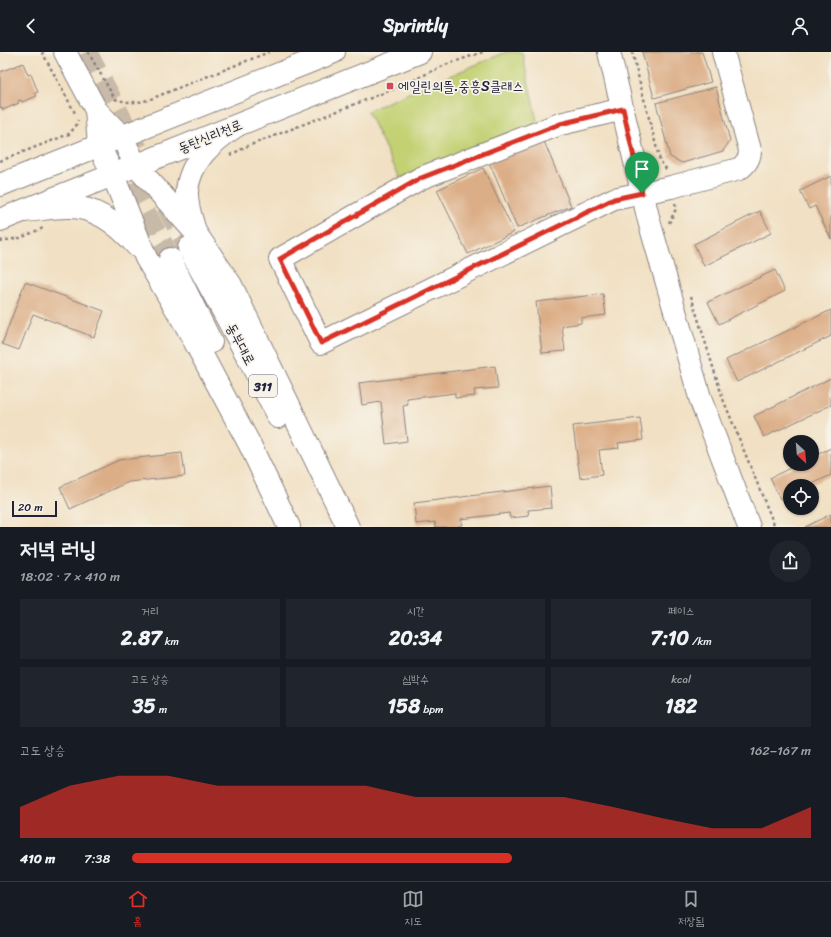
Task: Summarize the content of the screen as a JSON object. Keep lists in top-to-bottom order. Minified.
{"streets":{"main road":["동탄신리천로","동부대로","311"]},"places":{"transit":["에일린의뜰.중흥S클래스"]},"scale_bar":"20 m","north":"bottom right","page":{"header":"Sprintly","scale":"20 m","heading":["저녁 러닝","18:02 · 7 × 410 m"],"stats":[["거리","2.87 km"],["시간","20:34"],["페이스","7:10 /km"],["고도 상승","35 m"],["심박수","158 bpm"],["kcal","182"]],"chart":["고도 상승","162–167 m"],"list":[{"name":"410 m","note":"7:38"}],"tabs":["홈","지도","저장됨"]}}
